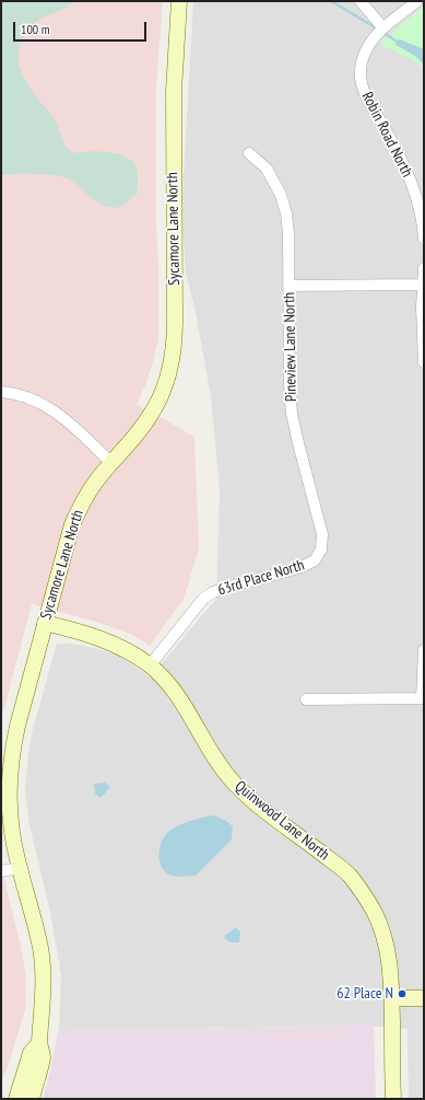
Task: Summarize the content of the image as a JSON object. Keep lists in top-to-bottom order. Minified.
{"streets":{"street":["Robin Road North","Sycamore Lane North","Pineview Lane North","63rd Place North","Quinwood Lane North"]},"crossings":[["Sycamore Lane North","Quinwood Lane North"],["Pineview Lane North","63rd Place North"],["63rd Place North","Quinwood Lane North"]],"places":["62 Place N"],"scale_bar":"100 m"}
